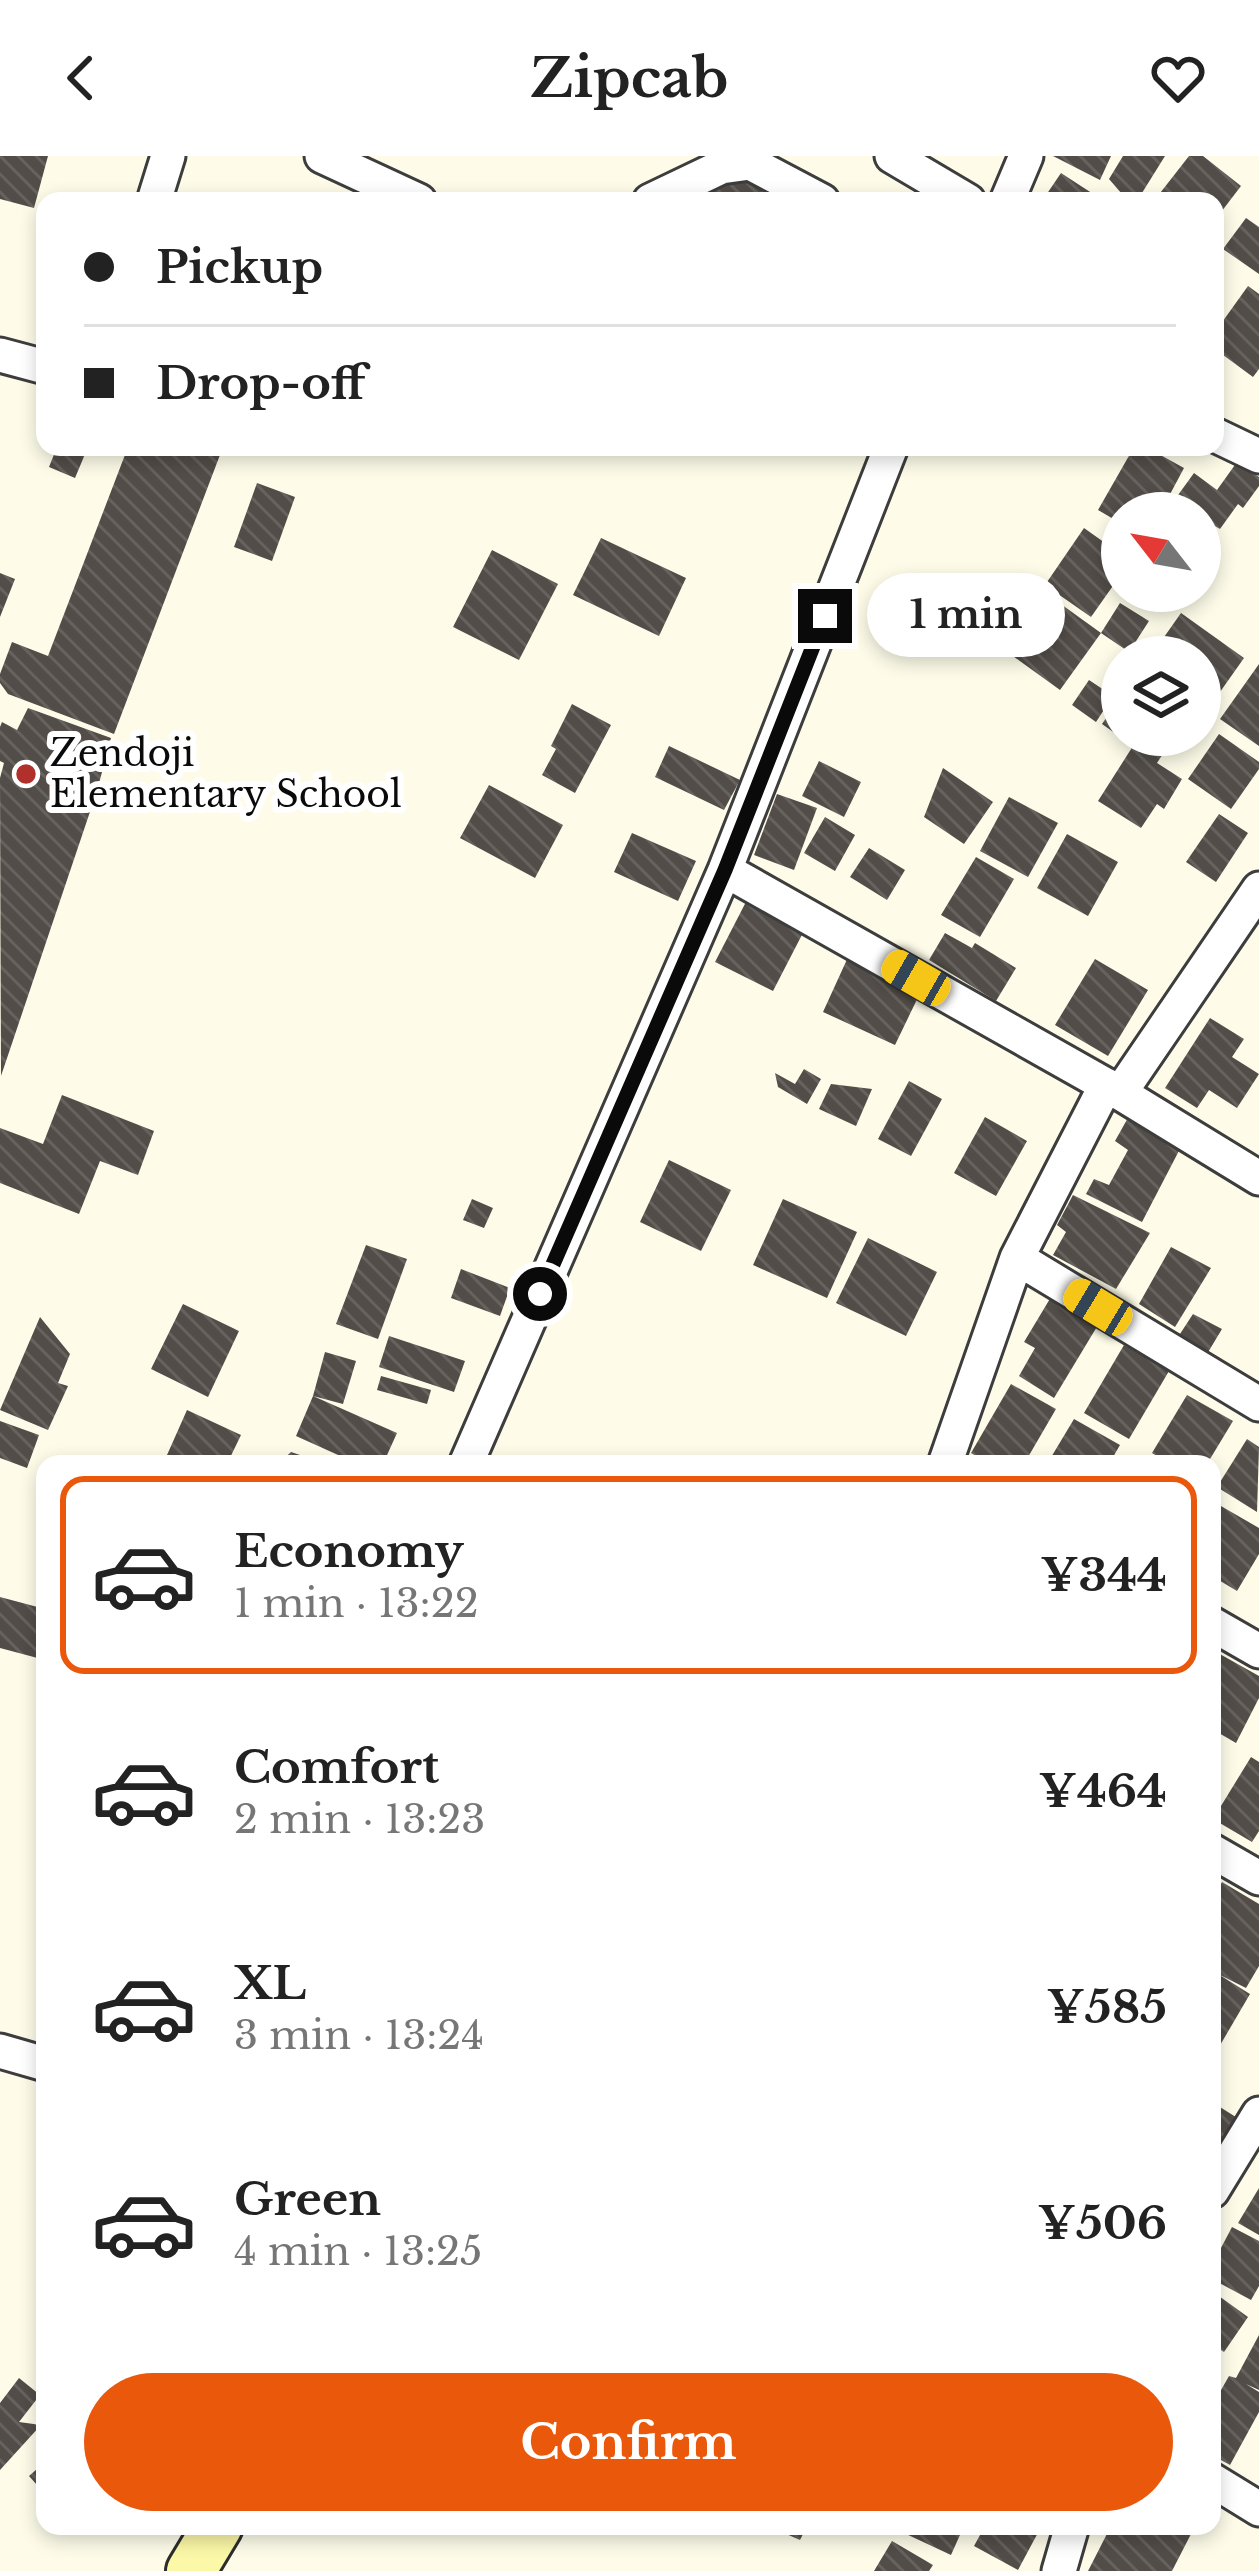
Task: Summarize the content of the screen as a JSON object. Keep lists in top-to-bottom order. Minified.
{"places":["Zendoji Elementary School"],"north":"top left","page":{"header":"Zipcab","banner":["Pickup","Drop-off"],"bubble":"1 min","list":[{"name":"Economy","note":"1 min · 13:22","value":"¥344"},{"name":"Comfort","note":"2 min · 13:23","value":"¥464"},{"name":"XL","note":"3 min · 13:24","value":"¥585"},{"name":"Green","note":"4 min · 13:25","value":"¥506"}],"buttons":"Confirm"}}
